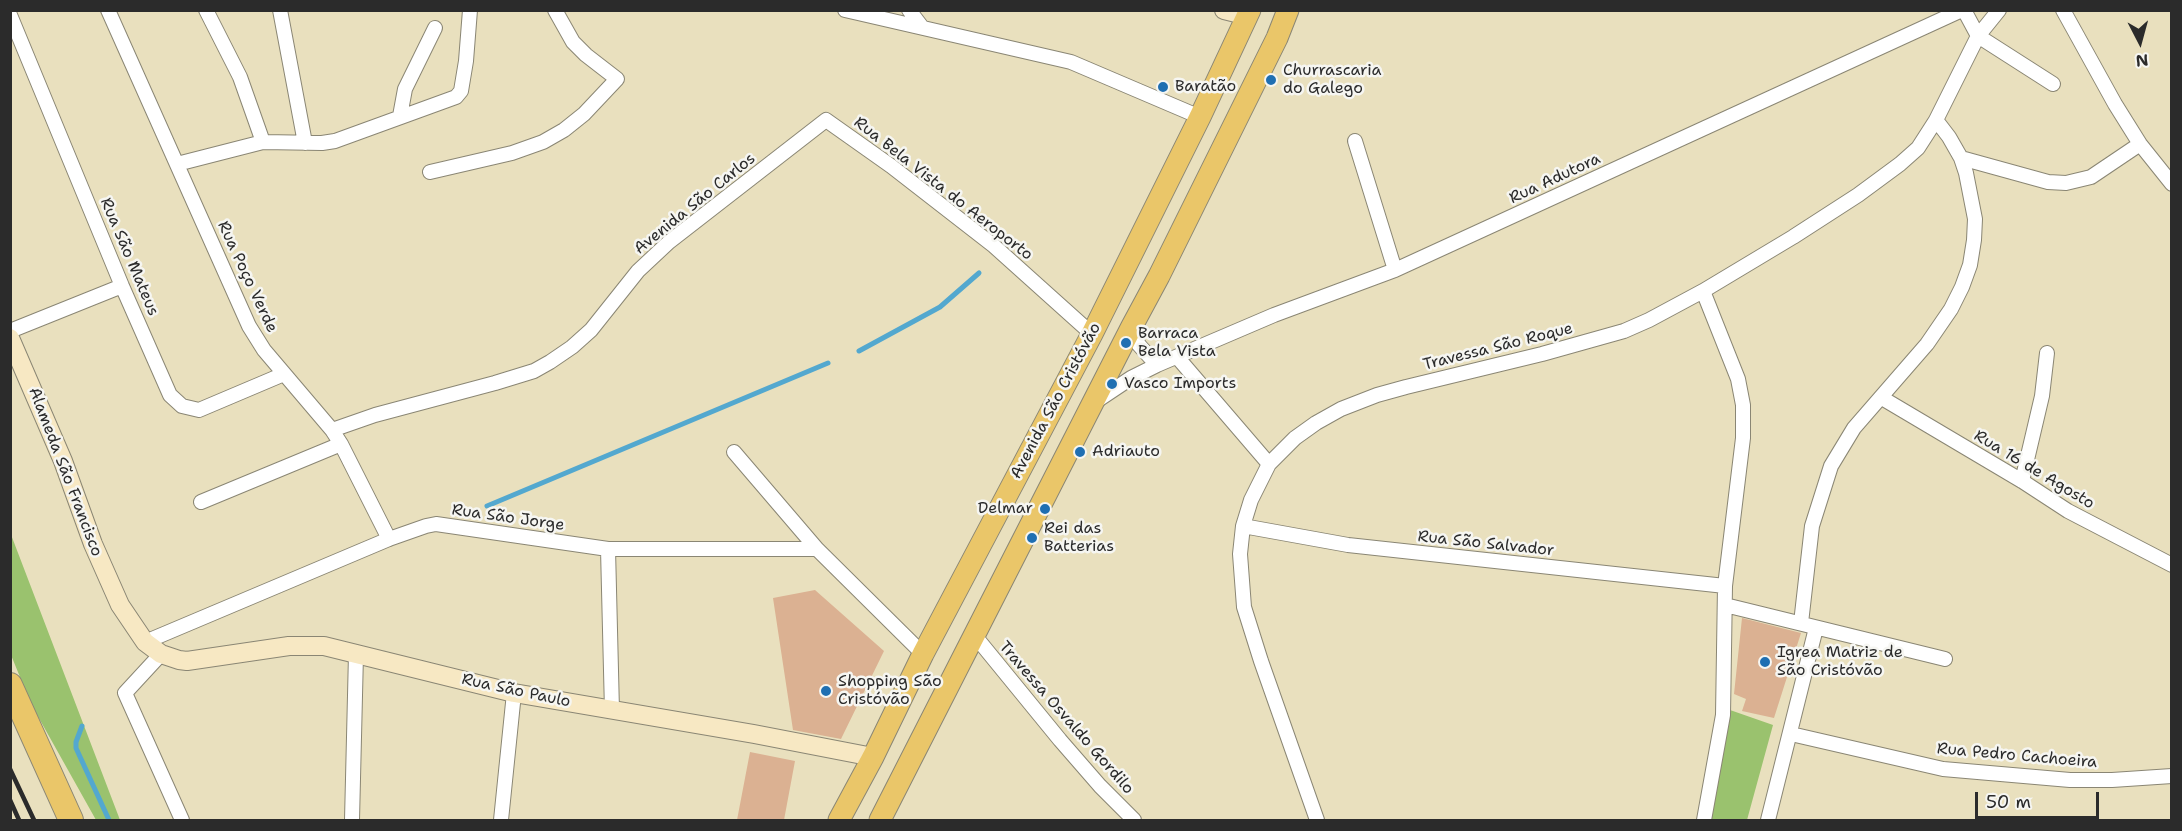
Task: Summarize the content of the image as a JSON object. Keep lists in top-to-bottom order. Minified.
{"streets":{"main road":["Avenida São Cristóvão"],"street":["Rua Adutora","Rua Bela Vista do Aeroporto","Avenida São Carlos","Rua São Mateus","Rua Poço Verde","Travessa São Roque","Rua 16 de Agosto","Alameda São Francisco","Rua São Jorge","Rua São Salvador","Rua São Paulo","Travessa Osvaldo Gordilo","Rua Pedro Cachoeira"]},"crossings":[["Rua Adutora","Avenida São Cristóvão"],["Rua Bela Vista do Aeroporto","Avenida São Carlos"],["Rua Bela Vista do Aeroporto","Avenida São Cristóvão"],["Avenida São Carlos","Rua Poço Verde"],["Rua São Mateus","Rua Poço Verde"],["Rua Poço Verde","Rua São Jorge"],["Travessa São Roque","Rua São Salvador"],["Avenida São Cristóvão","Rua São Paulo"],["Avenida São Cristóvão","Travessa Osvaldo Gordilo"],["Alameda São Francisco","Rua São Jorge"],["Alameda São Francisco","Rua São Paulo"]],"places":["Churrascaria do Galego","Baratão","Barraca Bela Vista","Vasco Imports","Adriauto","Delmar","Rei das Batterias","Igrea Matriz de São Cristóvão","Shopping São Cristóvão"],"scale_bar":"50 m","north":"bottom"}
